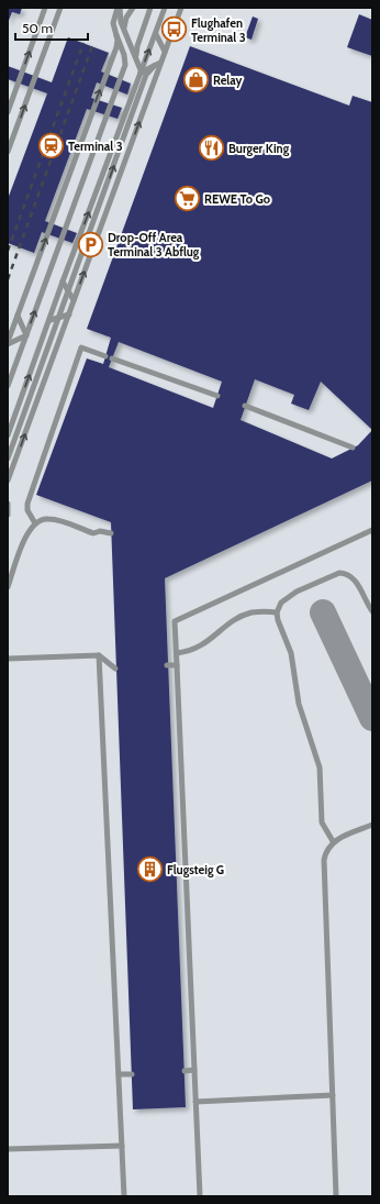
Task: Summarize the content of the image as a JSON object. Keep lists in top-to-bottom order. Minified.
{"places":{"bus stop":["Flughafen Terminal 3"],"shop":["Relay"],"station":["Terminal 3"],"restaurant":["Burger King"],"supermarket":["REWE To Go"],"parking":["Drop-Off Area Terminal 3 Abflug"],"building":["Flugsteig G"]},"scale_bar":"50 m"}
